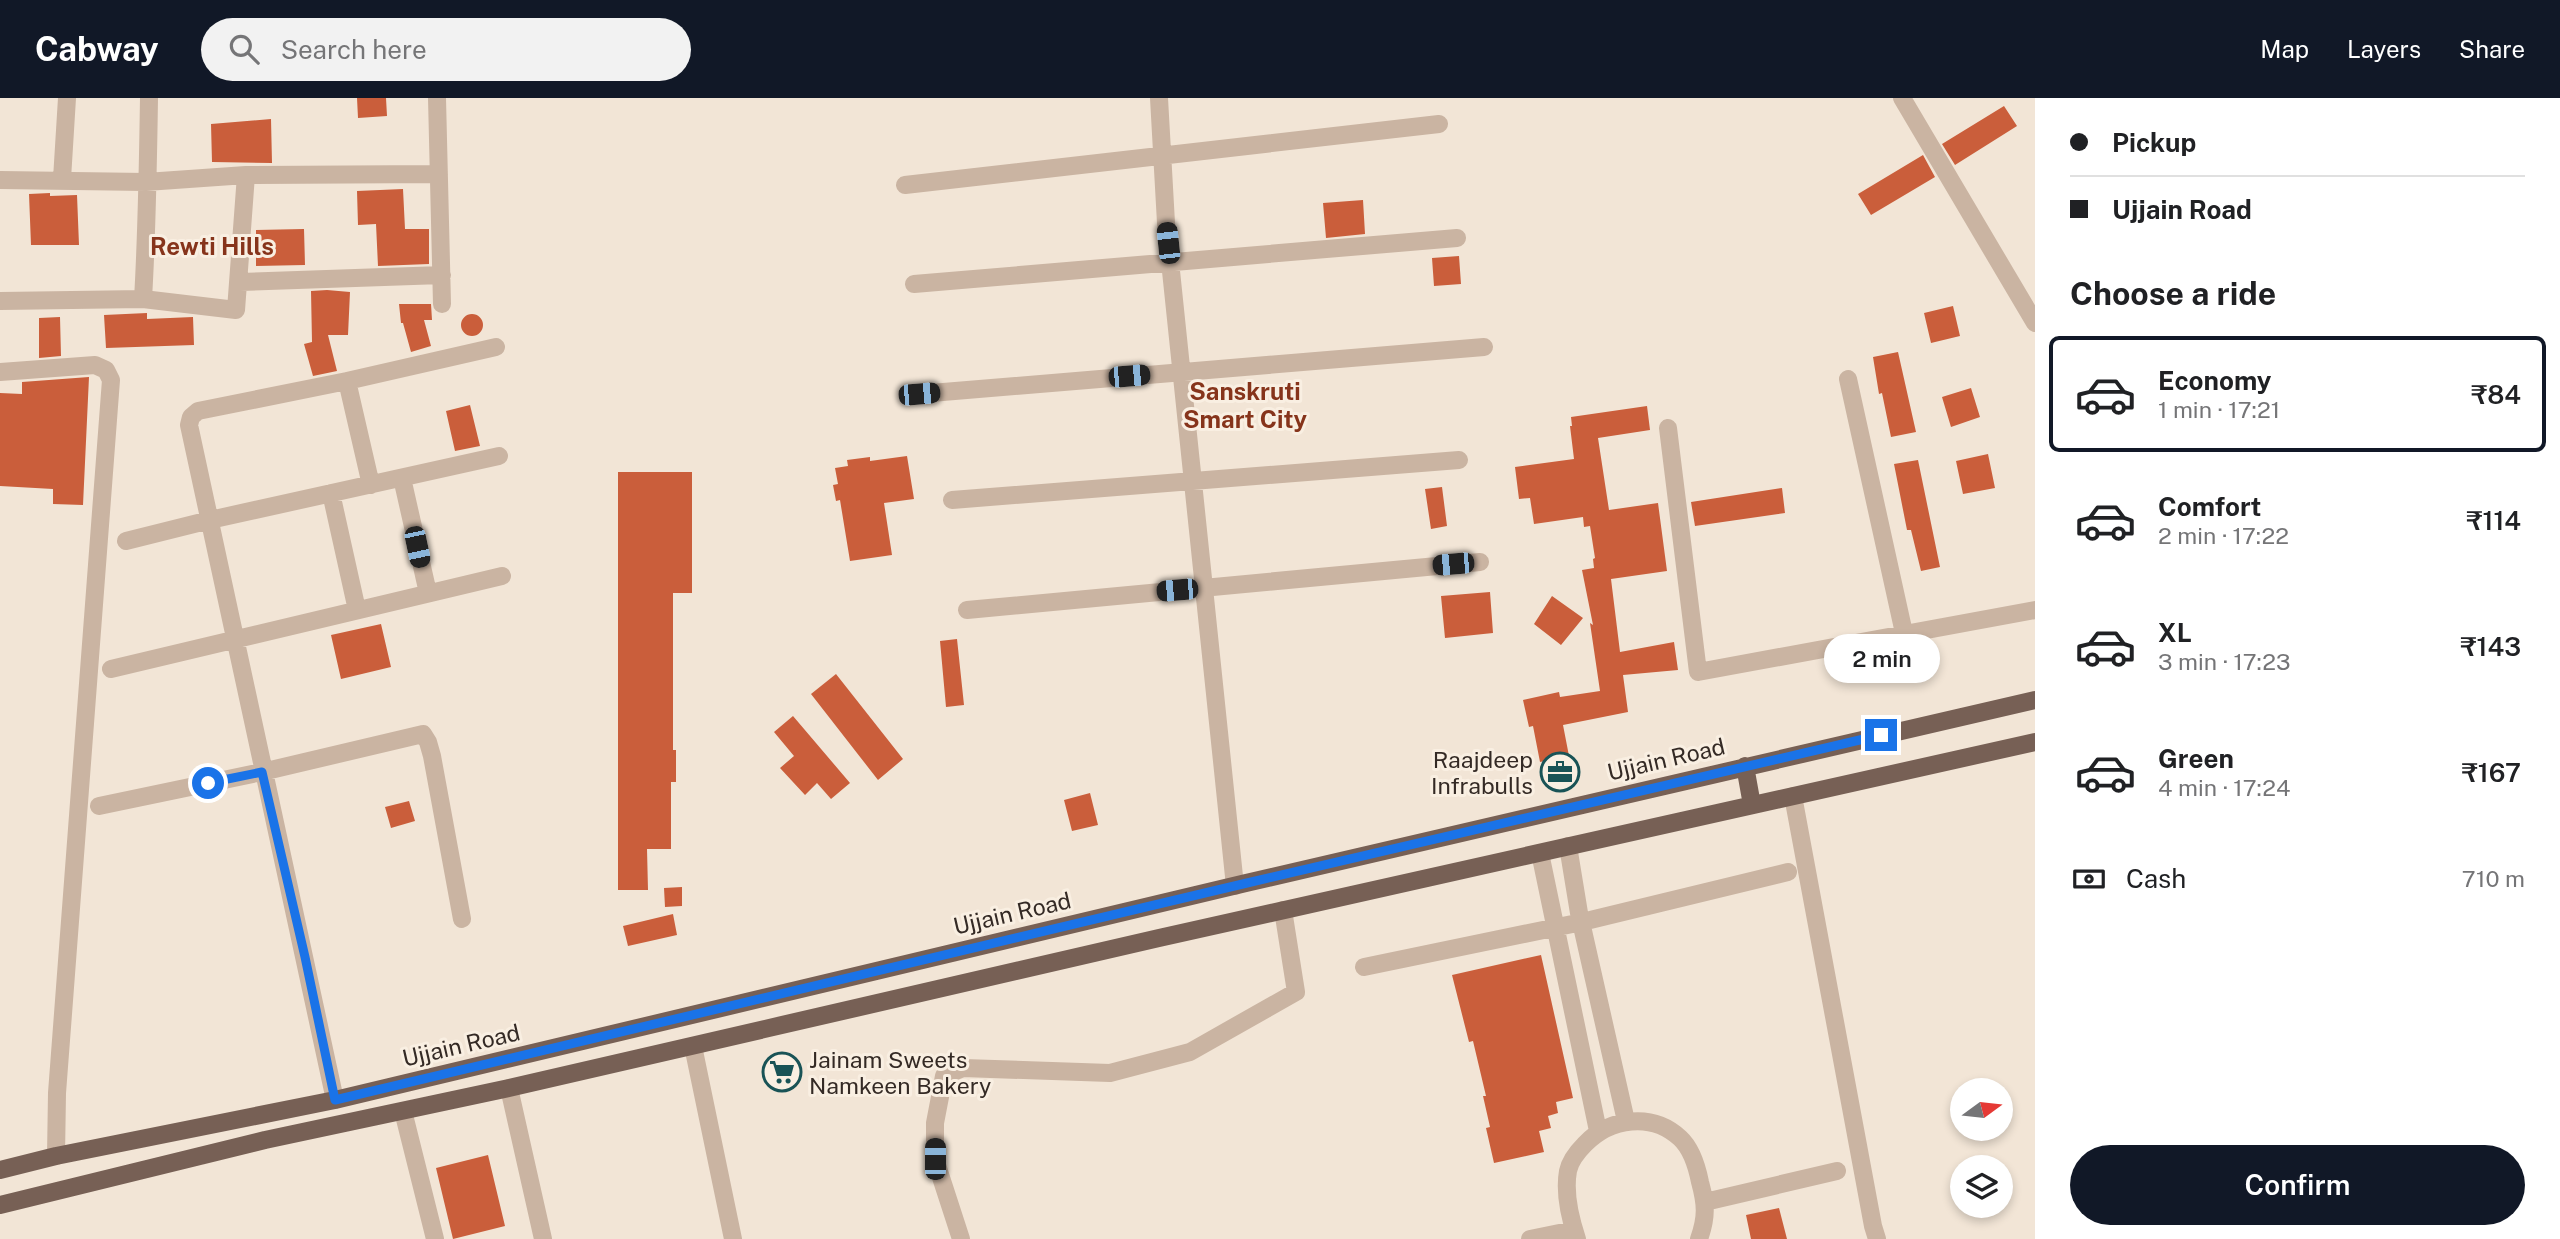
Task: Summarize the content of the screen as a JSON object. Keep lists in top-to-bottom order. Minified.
{"streets":{"main road":["Ujjain Road"]},"districts":["Rewti Hills","Sanskruti Smart City"],"places":{"office":["Raajdeep Infrabulls"],"supermarket":["Jainam Sweets Namkeen Bakery"]},"north":"right","page":{"header":"Cabway","search":"Search here","nav":["Map","Layers","Share"],"banner":["Pickup","Ujjain Road"],"heading":"Choose a ride","list":[{"name":"Economy","note":"1 min · 17:21","value":"₹84"},{"name":"Comfort","note":"2 min · 17:22","value":"₹114"},{"name":"XL","note":"3 min · 17:23","value":"₹143"},{"name":"Green","note":"4 min · 17:24","value":"₹167"}],"bubble":"2 min","pay":["Cash","710 m"],"buttons":"Confirm"}}
